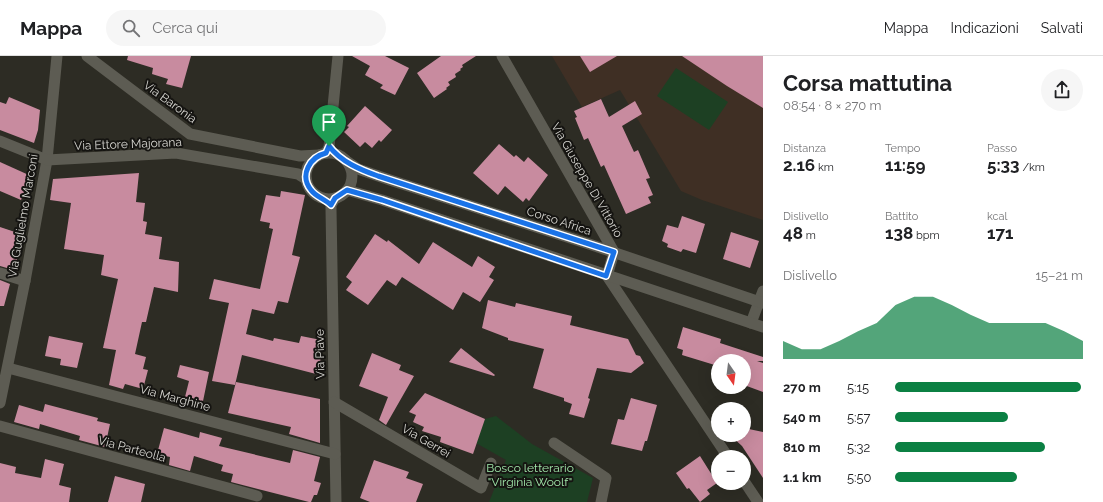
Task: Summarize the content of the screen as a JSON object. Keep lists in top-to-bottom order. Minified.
{"streets":{"street":["Via Baronia","Via Ettore Majorana","Via Giuseppe Di Vittorio","Via Guglielmo Marconi","Corso Africa","Via Piave","Via Marghine","Via Gerrei","Via Parteolla"]},"crossings":[["Via Baronia","Corso Africa"],["Via Ettore Majorana","Via Guglielmo Marconi"],["Via Giuseppe Di Vittorio","Corso Africa"],["Via Guglielmo Marconi","Via Marghine"],["Via Piave","Via Marghine"],["Via Piave","Via Gerrei"]],"parks":["Bosco letterario \"Virginia Woolf\""],"north":"bottom","page":{"header":"Mappa","search":"Cerca qui","nav":["Mappa","Indicazioni","Salvati"],"heading":["Corsa mattutina","08:54 · 8 × 270 m"],"stats":[["Distanza","2.16 km"],["Tempo","11:59"],["Passo","5:33 /km"],["Dislivello","48 m"],["Battito","138 bpm"],["kcal","171"]],"chart":["Dislivello","15–21 m"],"map_buttons":["+","−"],"list":[{"name":"270 m","note":"5:15"},{"name":"540 m","note":"5:57"},{"name":"810 m","note":"5:32"},{"name":"1.1 km","note":"5:50"}]}}
